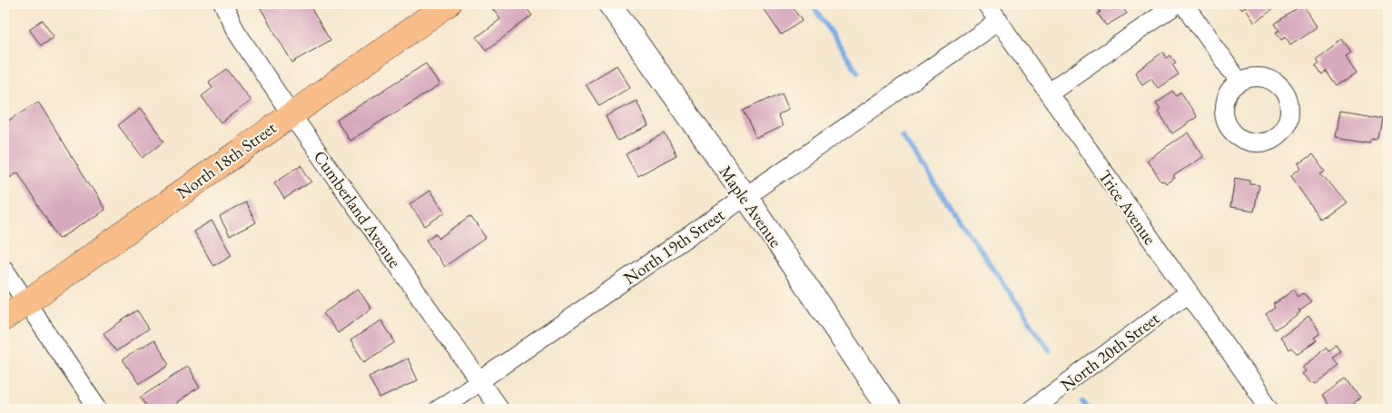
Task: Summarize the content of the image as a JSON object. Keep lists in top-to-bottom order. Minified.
{"streets":{"main road":["North 18th Street"],"street":["Maple Avenue","Trice Avenue","Cumberland Avenue","North 19th Street","North 20th Street"]},"crossings":[["North 18th Street","Cumberland Avenue"],["Maple Avenue","North 19th Street"],["Trice Avenue","North 19th Street"],["Trice Avenue","North 20th Street"],["Cumberland Avenue","North 19th Street"]]}
